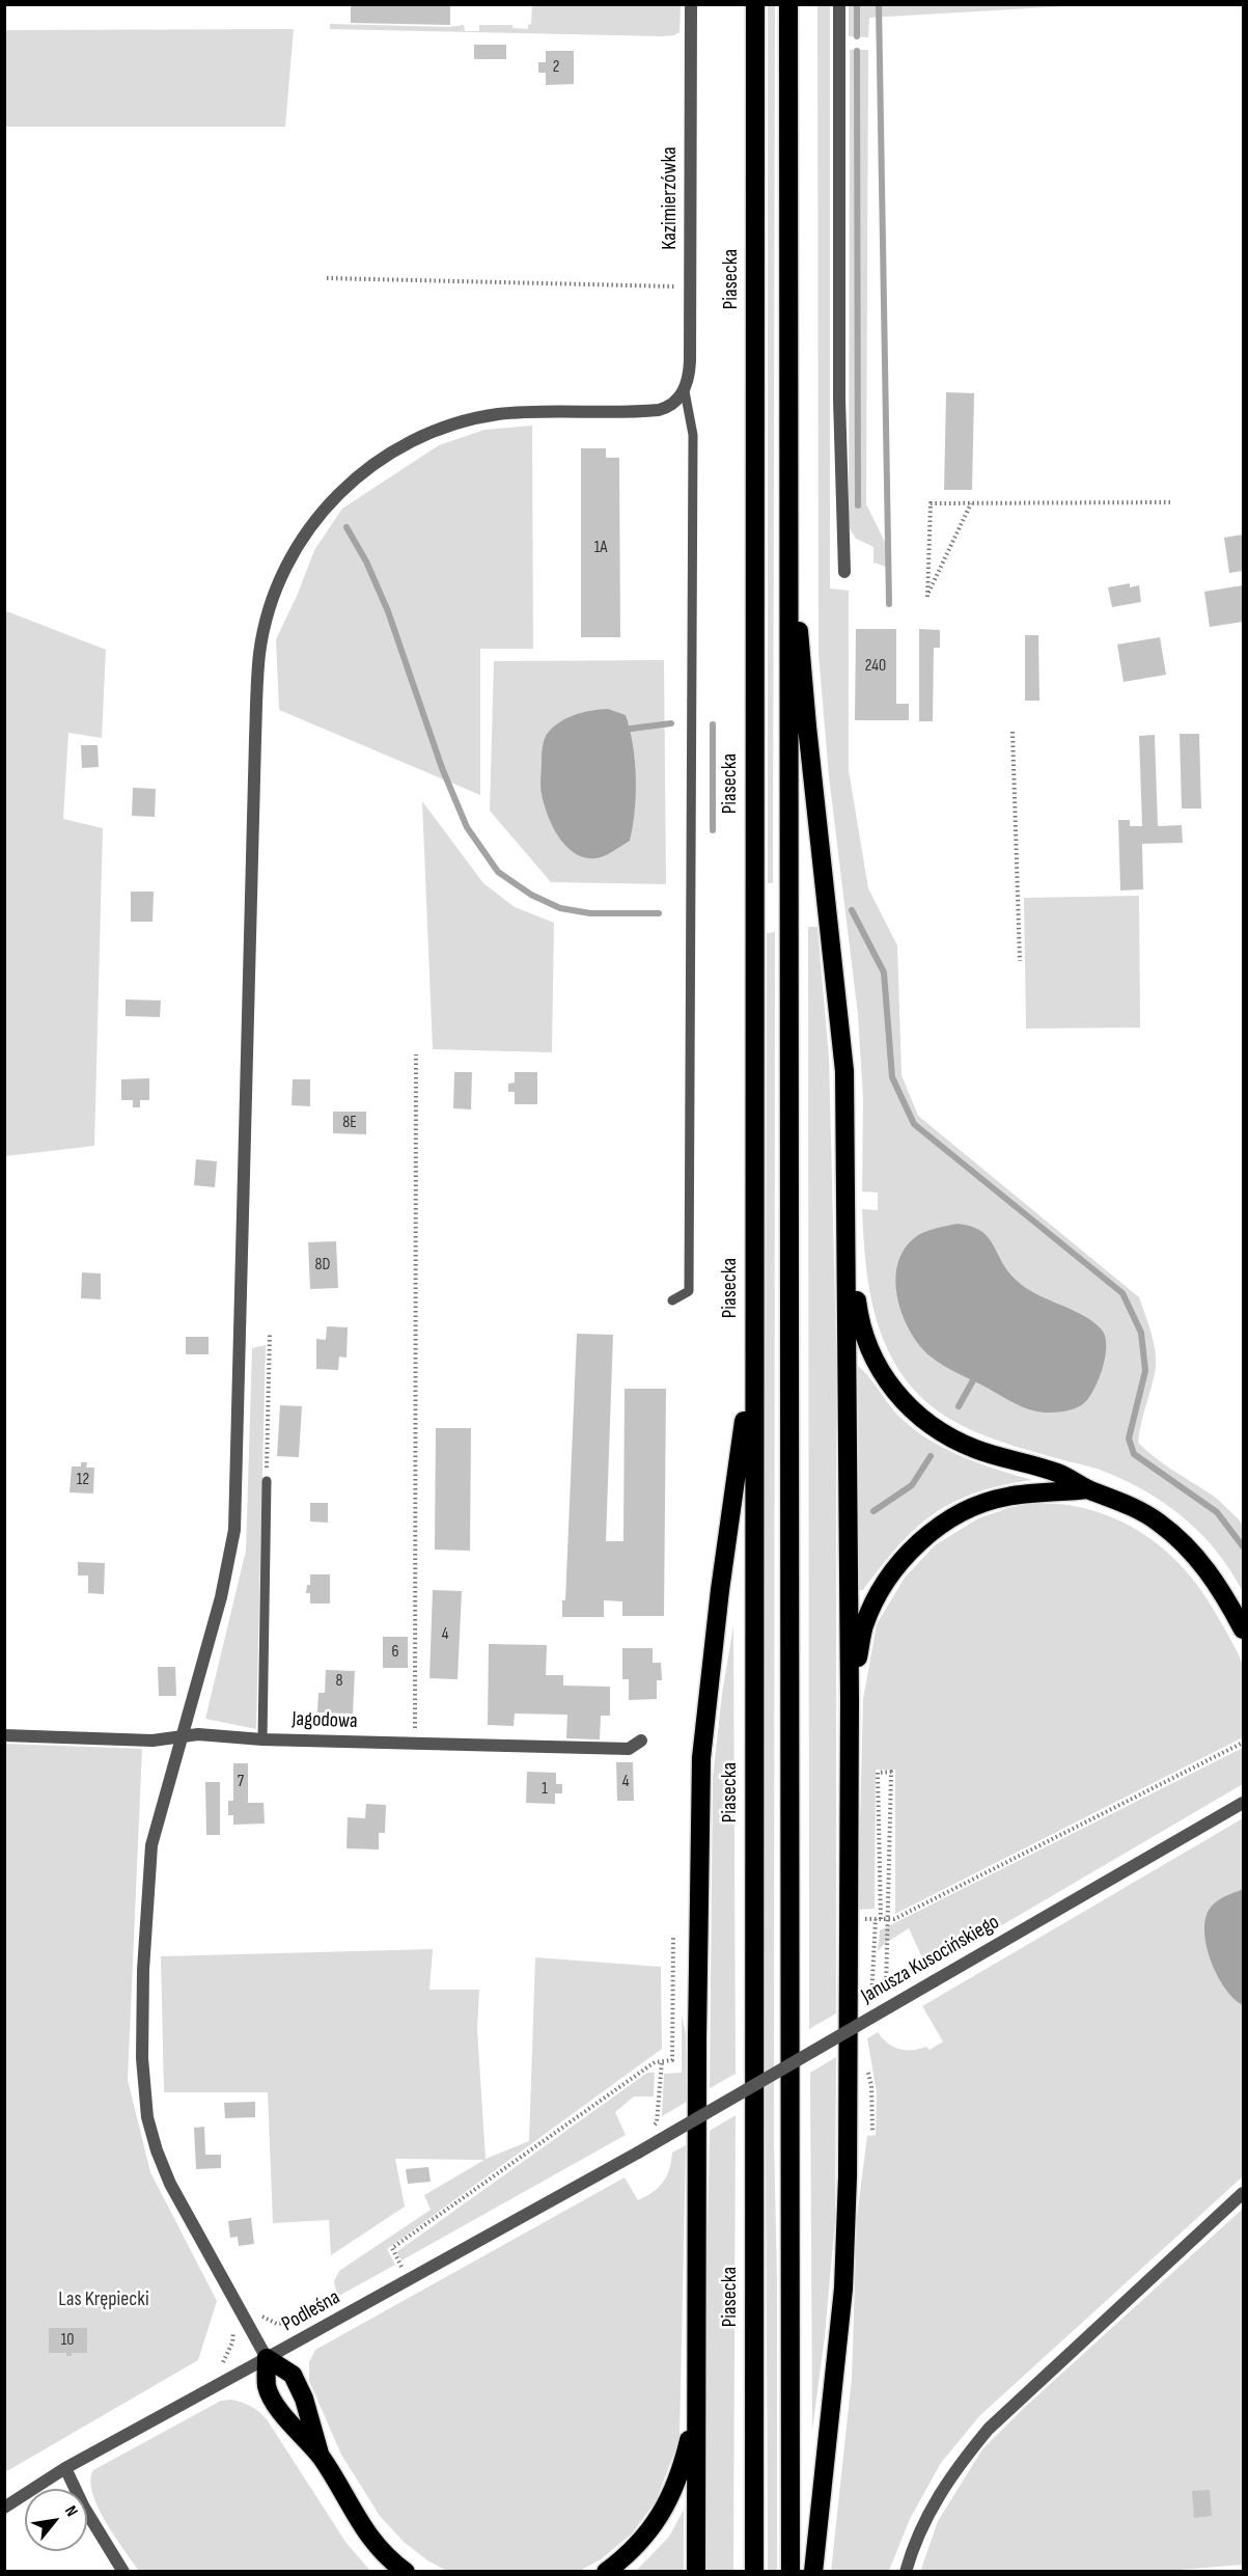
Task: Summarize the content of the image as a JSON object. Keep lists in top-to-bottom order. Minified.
{"streets":{"highway":["Piasecka"],"street":["Kazimierzówka","Jagodowa","Janusza Kusocińskiego","Podleśna"]},"crossings":[["Janusza Kusocińskiego","Podleśna"]],"parks":["Las Krępiecki"],"house_numbers":["2","1A","240","8E","8D","12","4","6","8","7","4","1","10"],"north":"top right"}
